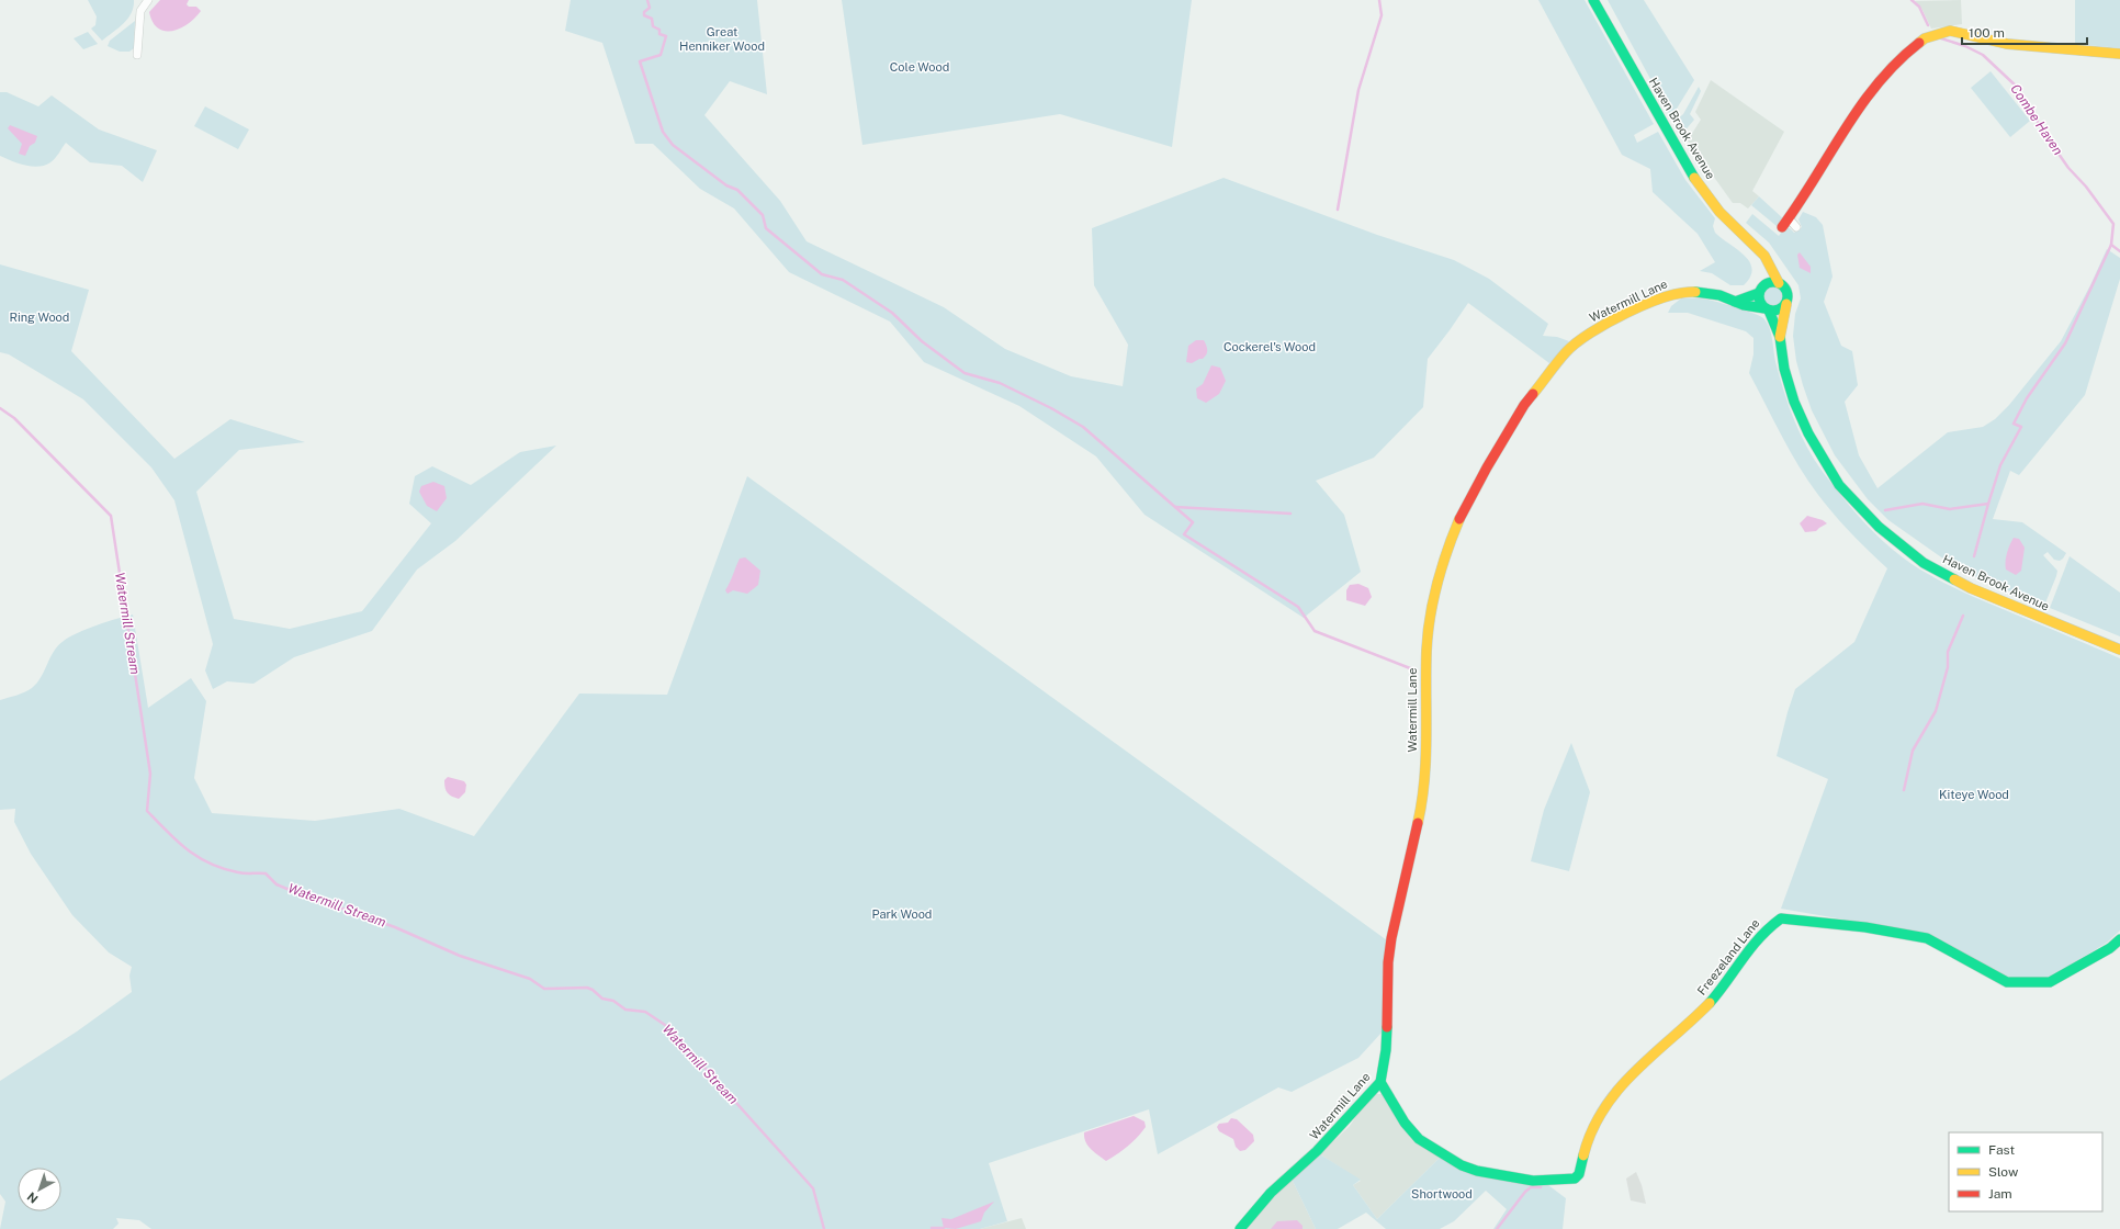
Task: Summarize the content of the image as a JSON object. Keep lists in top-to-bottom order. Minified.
{"streets":{"street":["Haven Brook Avenue","Watermill Lane","Freezeland Lane"]},"crossings":[["Haven Brook Avenue","Watermill Lane"],["Watermill Lane","Freezeland Lane"]],"water":["Combe Haven","Watermill Stream"],"parks":["Great Henniker Wood","Cole Wood","Ring Wood","Cockerel's Wood","Kiteye Wood","Park Wood","Shortwood"],"legend":["Fast","Slow","Jam"],"scale_bar":"100 m","north":"bottom left"}
